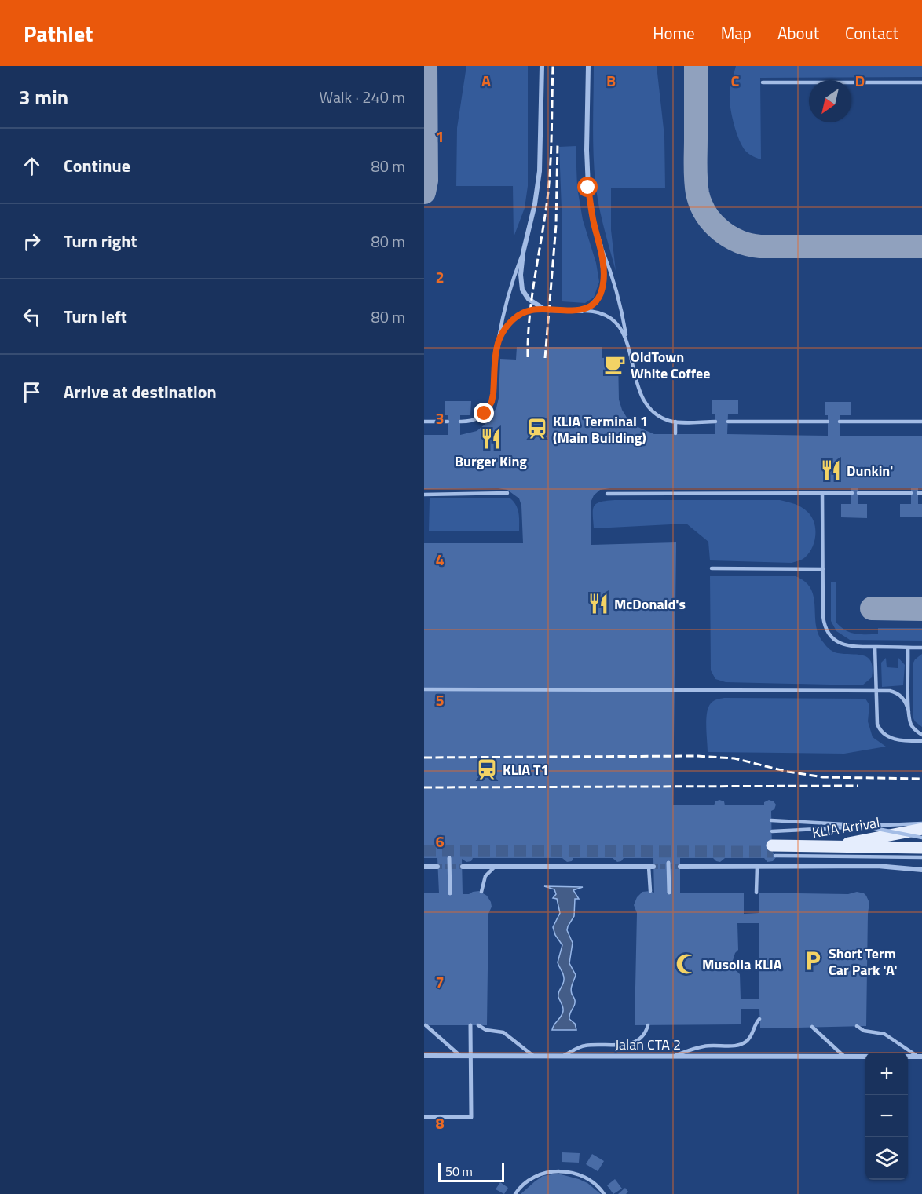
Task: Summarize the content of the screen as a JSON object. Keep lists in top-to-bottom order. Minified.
{"streets":{"main road":["KLIA Arrival"],"street":["Jalan CTA 2"]},"places":{"cafe":["OldTown White Coffee"],"station":["KLIA Terminal 1 (Main Building)","KLIA T1"],"restaurant":["Burger King","Dunkin'","McDonald's"],"parking":["Short Term Car Park 'A'"],"mosque":["Musolla KLIA"]},"scale_bar":"50 m","north":"bottom left","page":{"header":"Pathlet","nav":["Home","Map","About","Contact"],"heading":["3 min","Walk · 240 m"],"list":[["Continue","80 m"],["Turn right","80 m"],["Turn left","80 m"],"Arrive at destination"],"map_buttons":["+","−"],"scale":"50 m"},"grid":{"columns":["A","B","C","D"],"rows":["1","2","3","4","5","6","7","8"]}}
